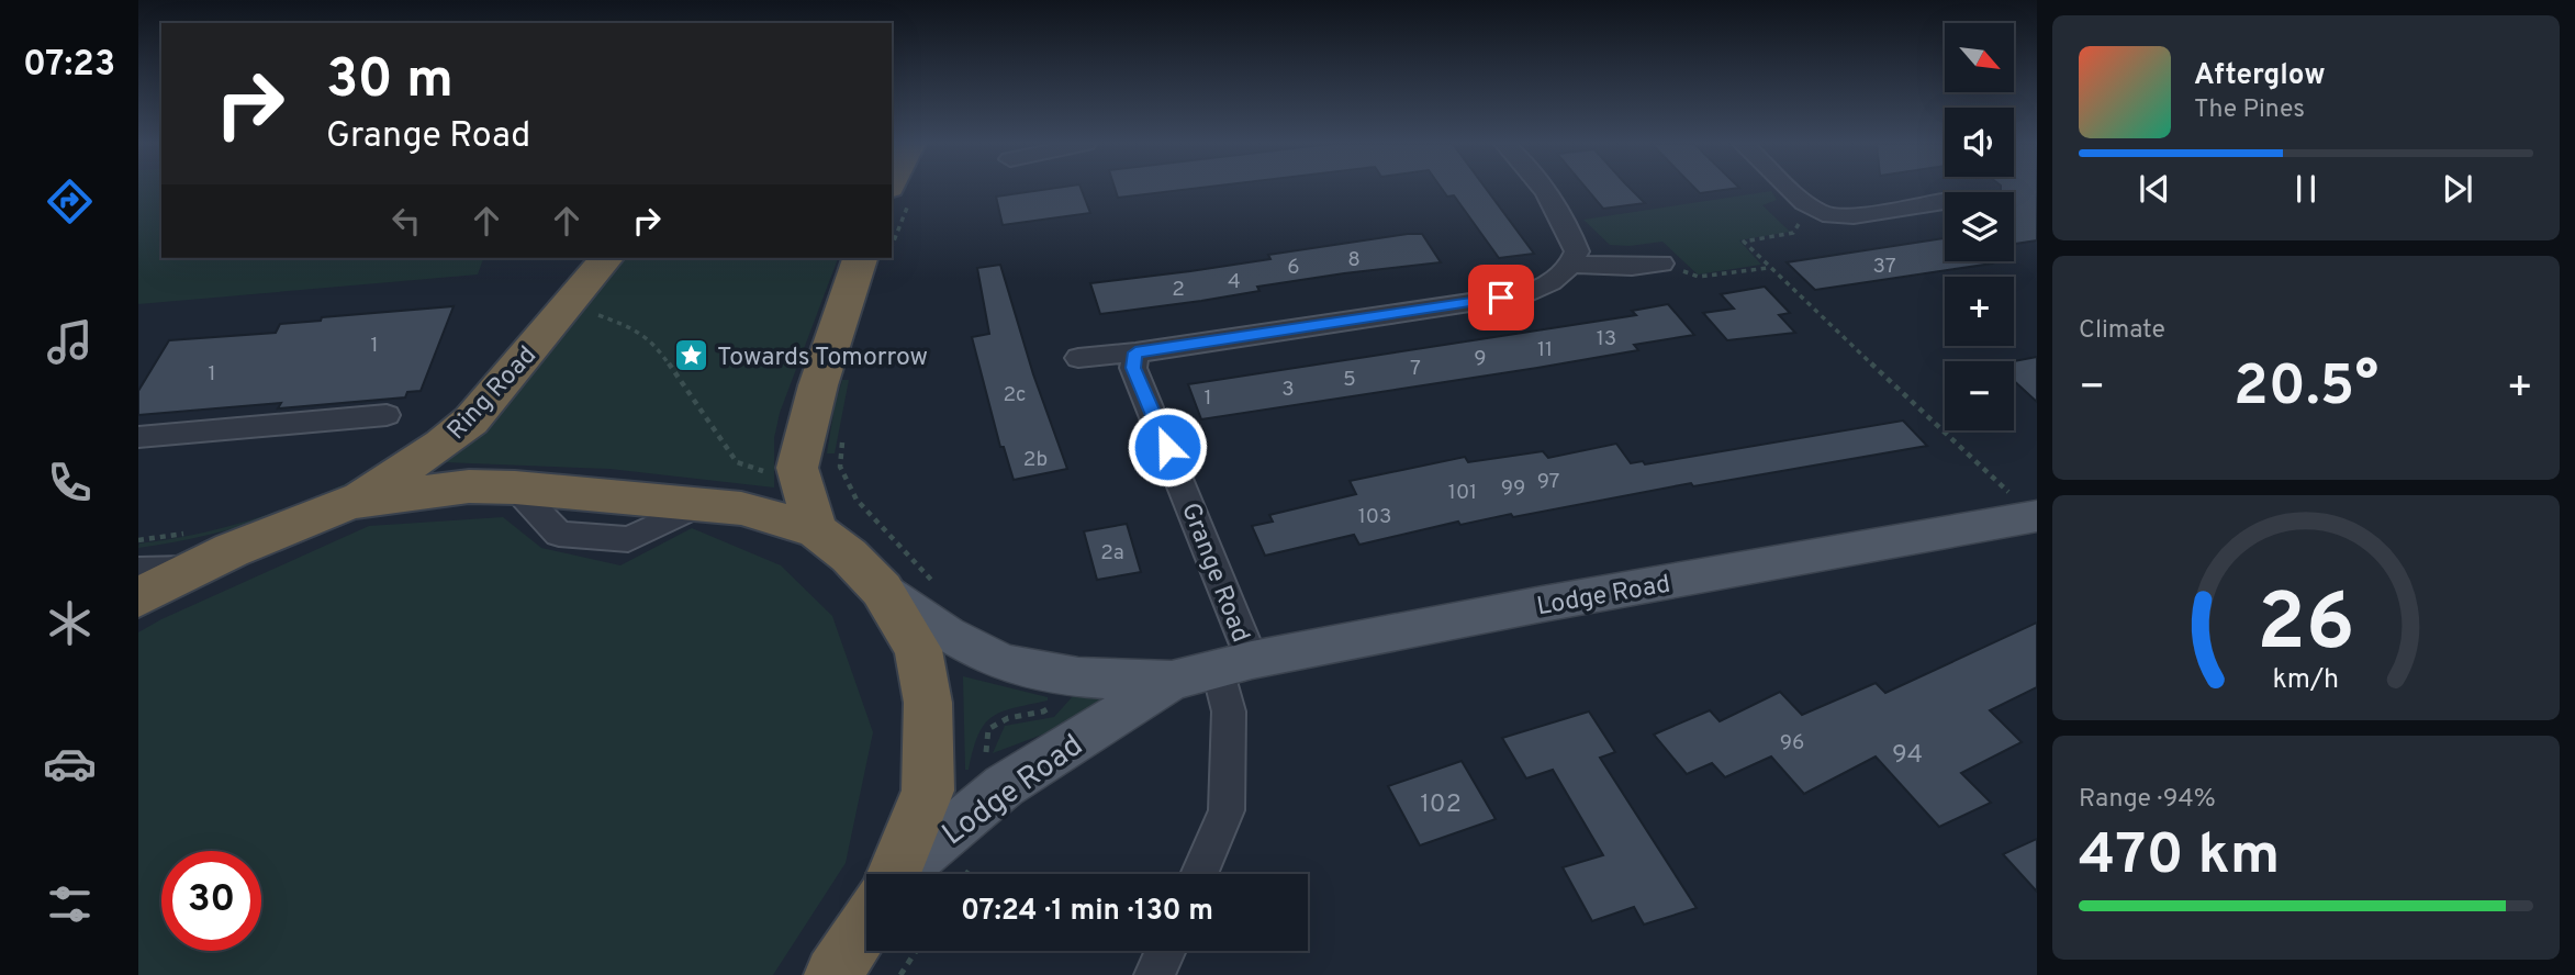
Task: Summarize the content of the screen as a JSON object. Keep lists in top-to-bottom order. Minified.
{"streets":{"highway":["Ring Road"],"main road":["Lodge Road"],"street":["Grange Road"]},"crossings":[["Grange Road","Lodge Road"]],"places":{"place":["Towards Tomorrow"]},"house_numbers":["8","37","6","4","2","13","1","11","9","7","1","5","3","2c","1","2b","97","99","101","103","2a","96","94","102"],"north":"bottom right","page":{"tabs":"07:23","map_buttons":["+","−"],"turn":["30 m","Grange Road"],"song":["Afterglow","The Pines"],"tile":["Climate",["Range · 94%","470 km"]],"heat":["−","20.5°","+"],"limit":"30","trip":"07:24 · 1 min · 130 m","gauge":["26","km/h"]}}
